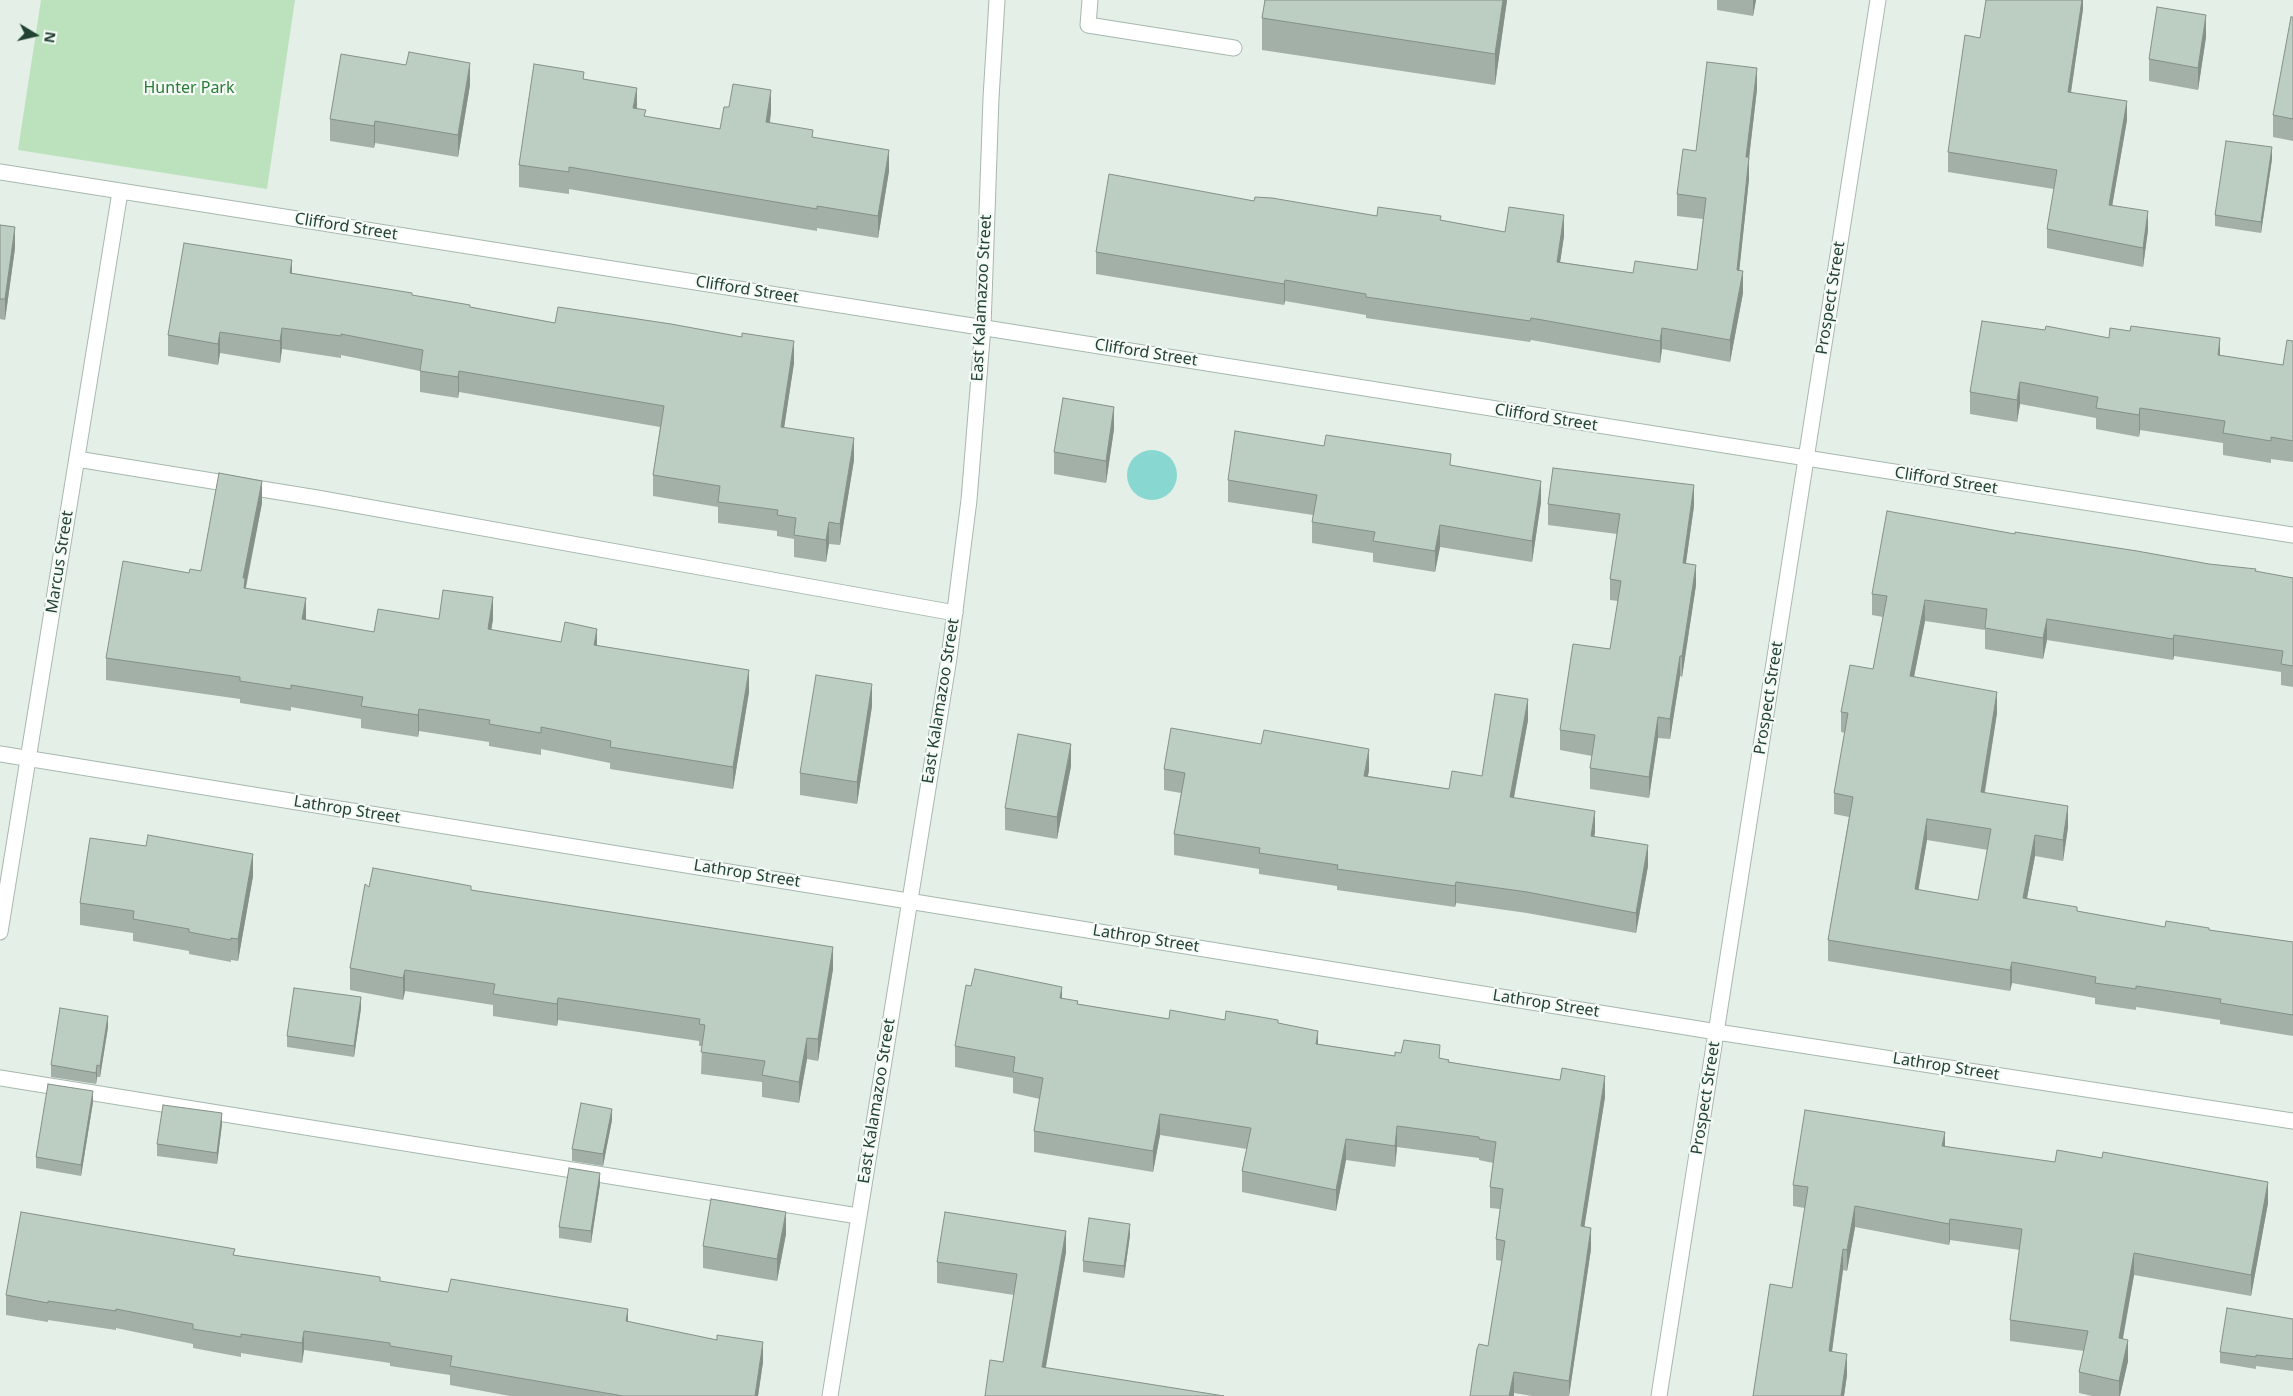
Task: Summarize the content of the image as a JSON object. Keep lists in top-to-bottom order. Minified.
{"streets":{"street":["Clifford Street","East Kalamazoo Street","Prospect Street","Marcus Street","Lathrop Street"]},"crossings":[["Clifford Street","East Kalamazoo Street"],["Clifford Street","Prospect Street"],["Clifford Street","Marcus Street"],["East Kalamazoo Street","Lathrop Street"],["Prospect Street","Lathrop Street"],["Marcus Street","Lathrop Street"]],"parks":["Hunter Park"],"north":"right"}
